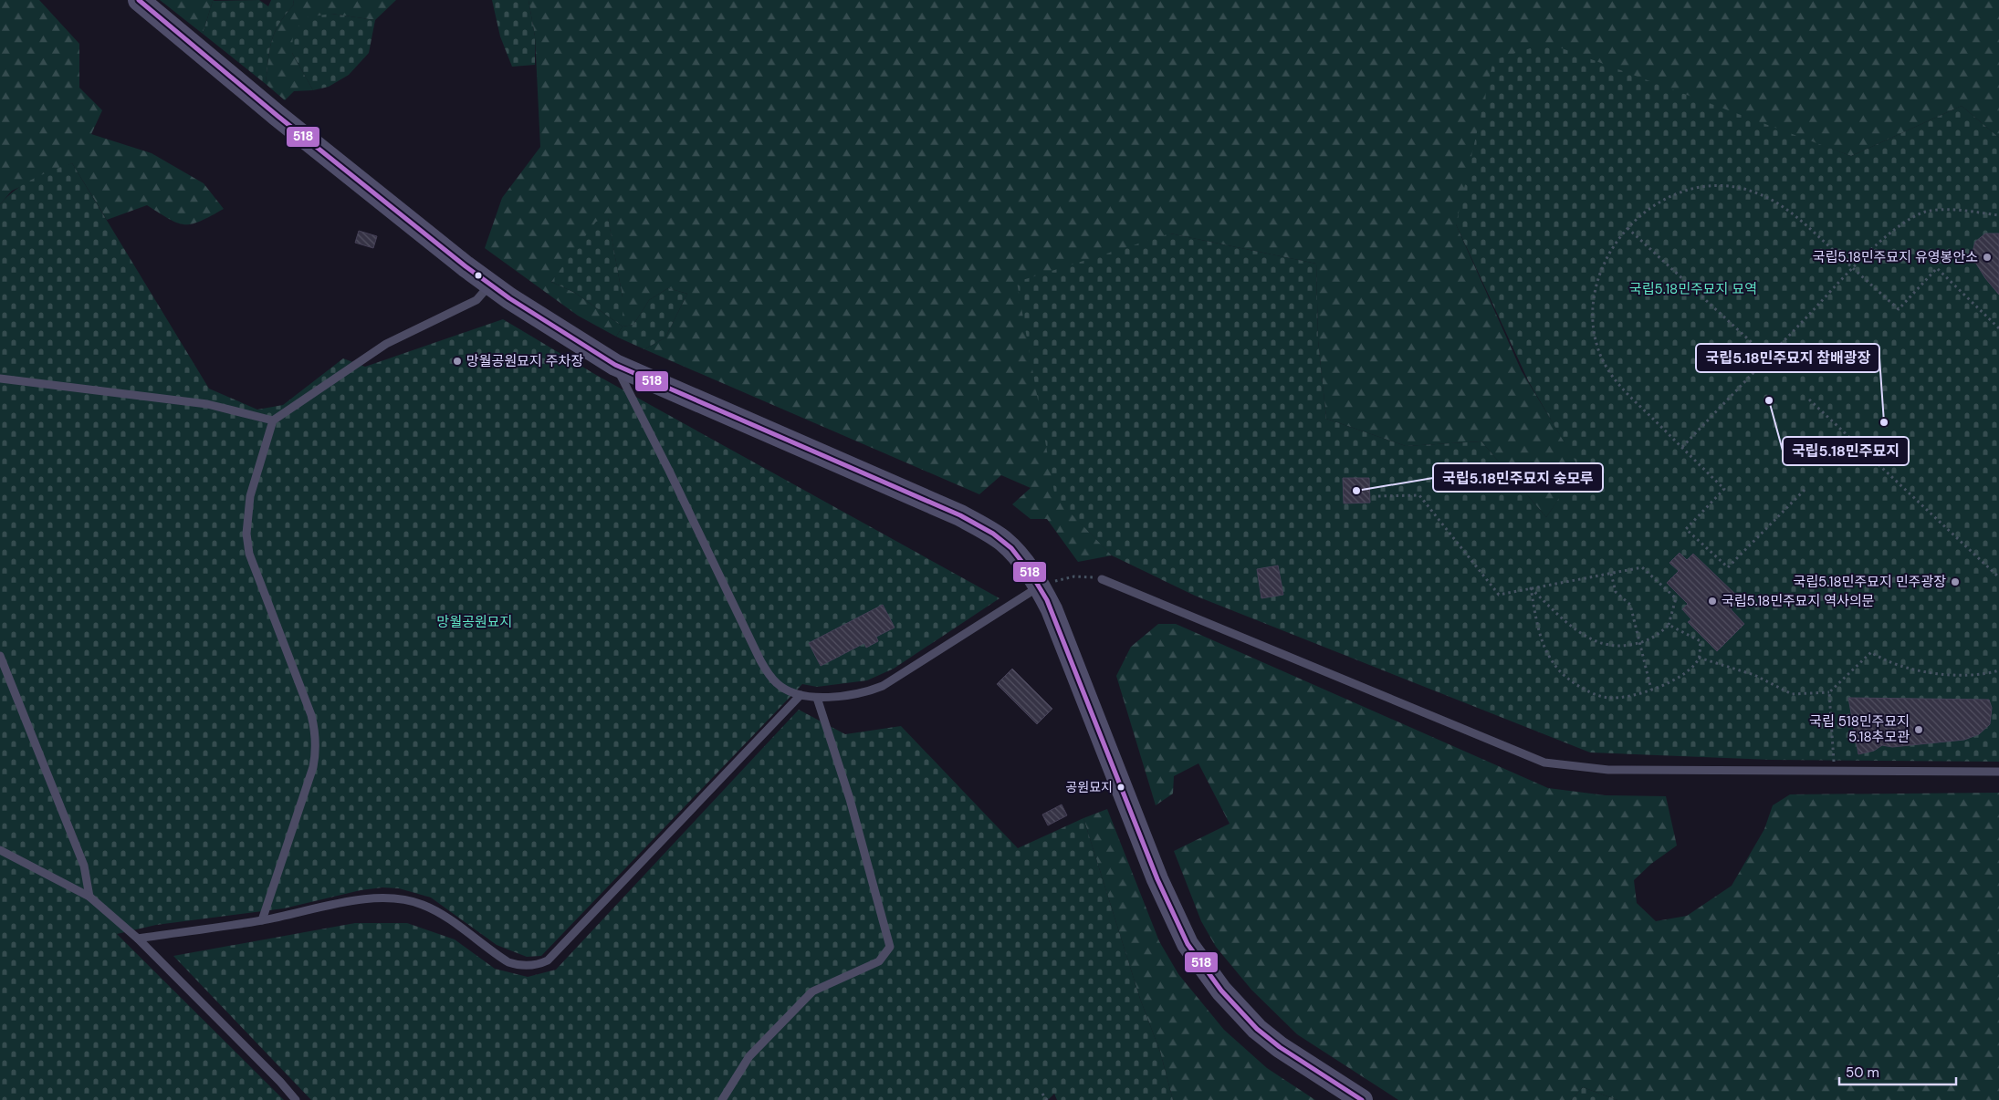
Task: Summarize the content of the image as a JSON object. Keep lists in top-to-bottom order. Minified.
{"parks":["국립5.18민주묘지 묘역","망월공원묘지"],"places":["국립5.18민주묘지 유영봉안소","망월공원묘지 주차장","국립5.18민주묘지","국립5.18민주묘지 참배광장","국립5.18민주묘지 숭모루","국립5.18민주묘지 민주광장","국립5.18민주묘지 역사의문","국립 518민주묘지 5.18추모관","공원묘지"],"lines":["transit line 518"],"scale_bar":"50 m"}
